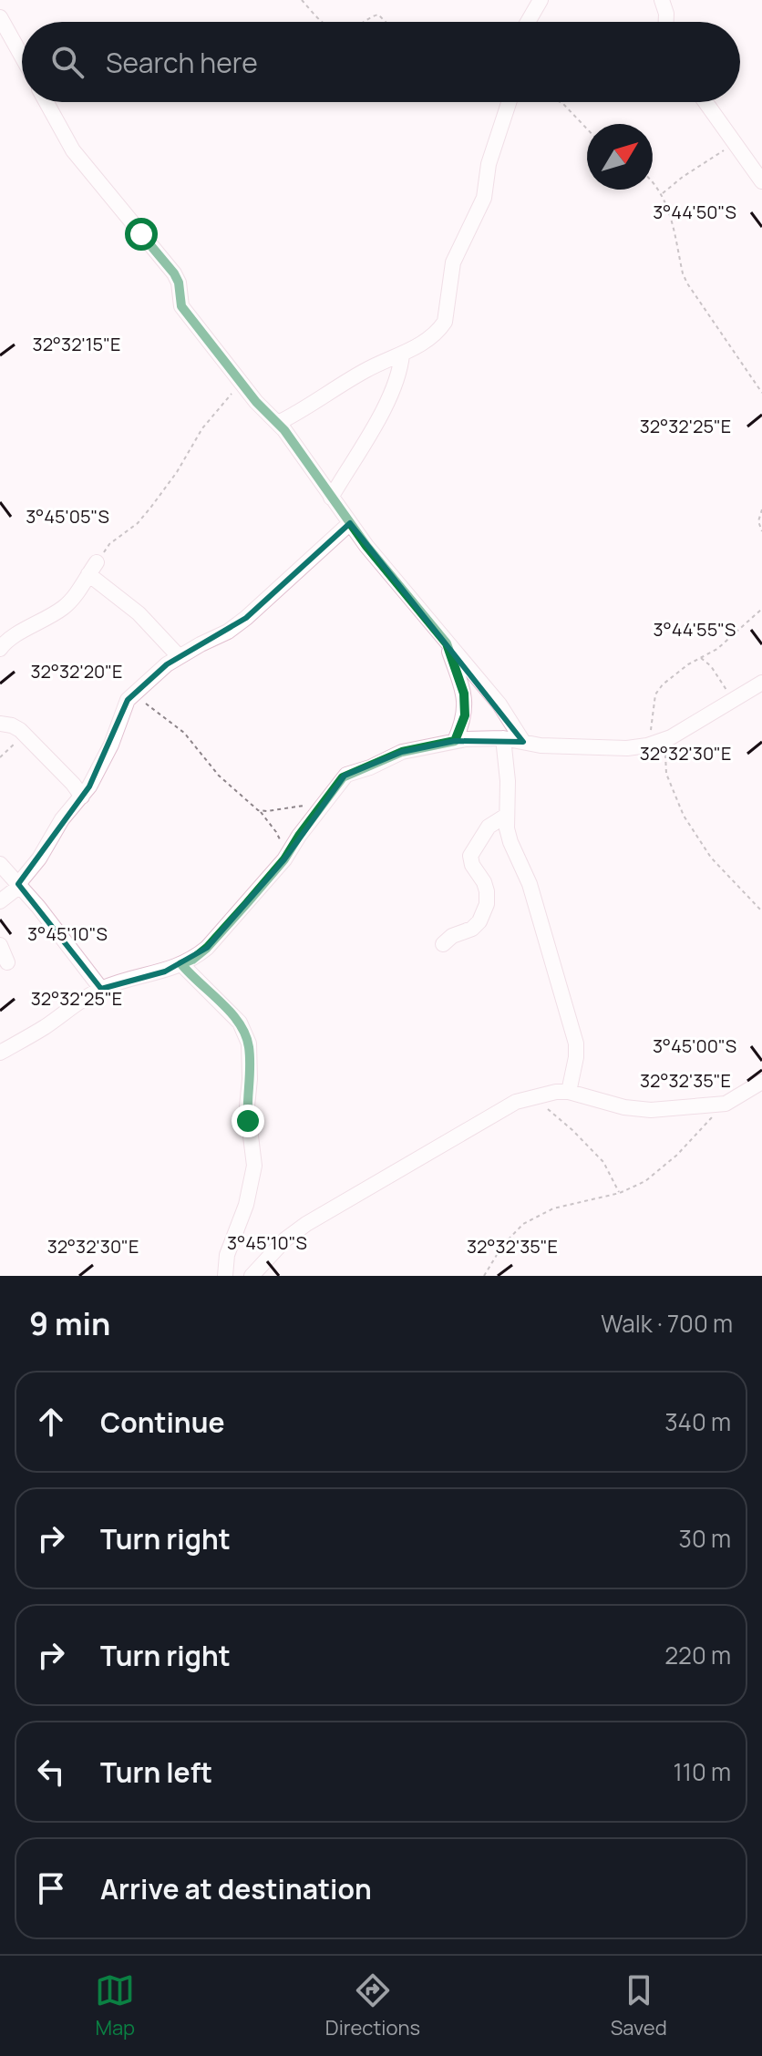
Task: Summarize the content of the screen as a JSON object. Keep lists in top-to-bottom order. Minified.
{"north":"top right","page":{"search":"Search here","heading":["9 min","Walk · 700 m"],"list":[["Continue","340 m"],["Turn right","30 m"],["Turn right","220 m"],["Turn left","110 m"],"Arrive at destination"],"nav":["Map","Directions","Saved"]},"coordinates":["3°44'50\"S","32°32'15\"E","32°32'25\"E","3°45'05\"S","3°44'55\"S","32°32'20\"E","32°32'30\"E","3°45'10\"S","3°45'00\"S","32°32'35\"E"]}
